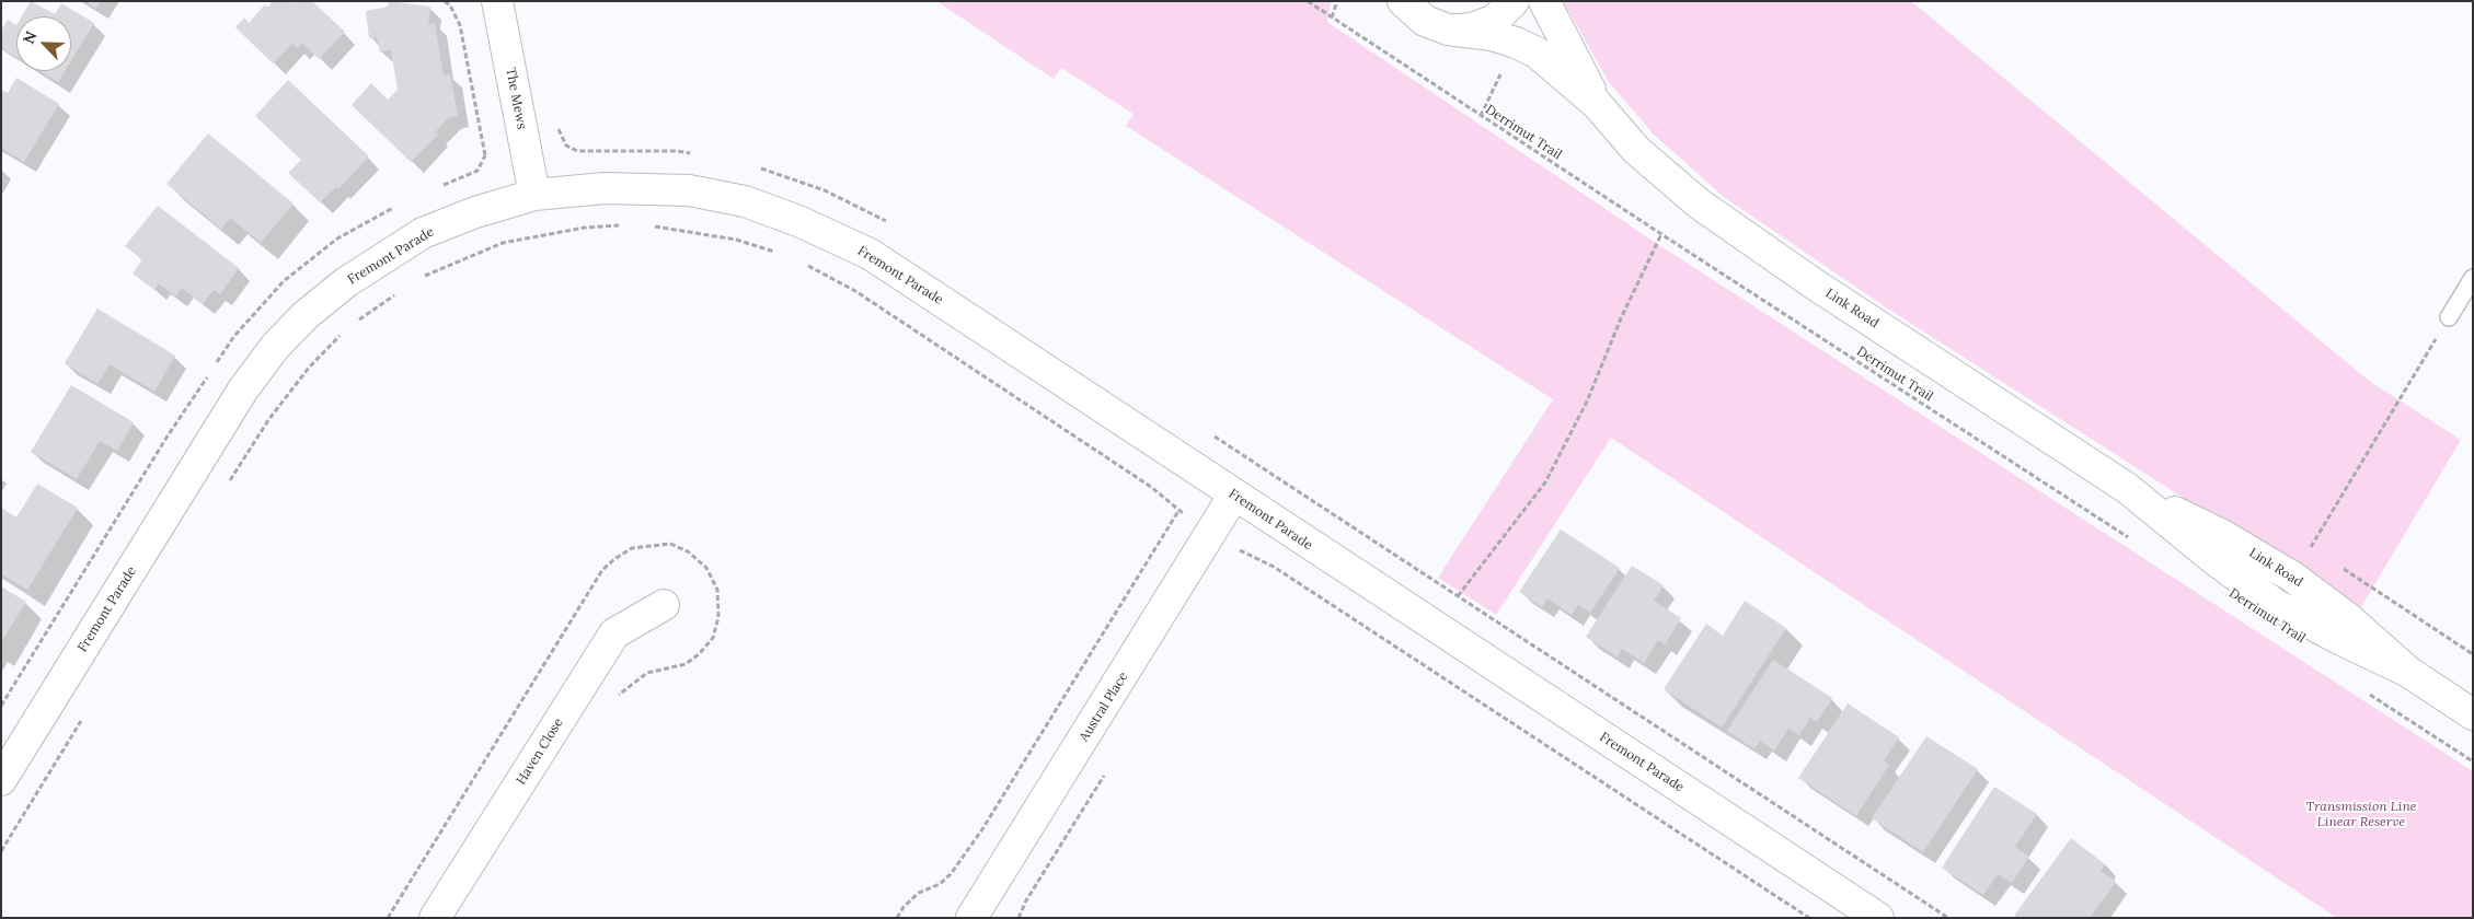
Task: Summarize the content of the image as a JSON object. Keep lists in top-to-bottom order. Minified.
{"streets":{"street":["The Mews","Fremont Parade","Link Road","Austral Place","Haven Close"],"path":["Derrimut Trail"]},"crossings":[["The Mews","Fremont Parade"],["Fremont Parade","Austral Place"]],"parks":["Transmission Line Linear Reserve"],"north":"top left"}
